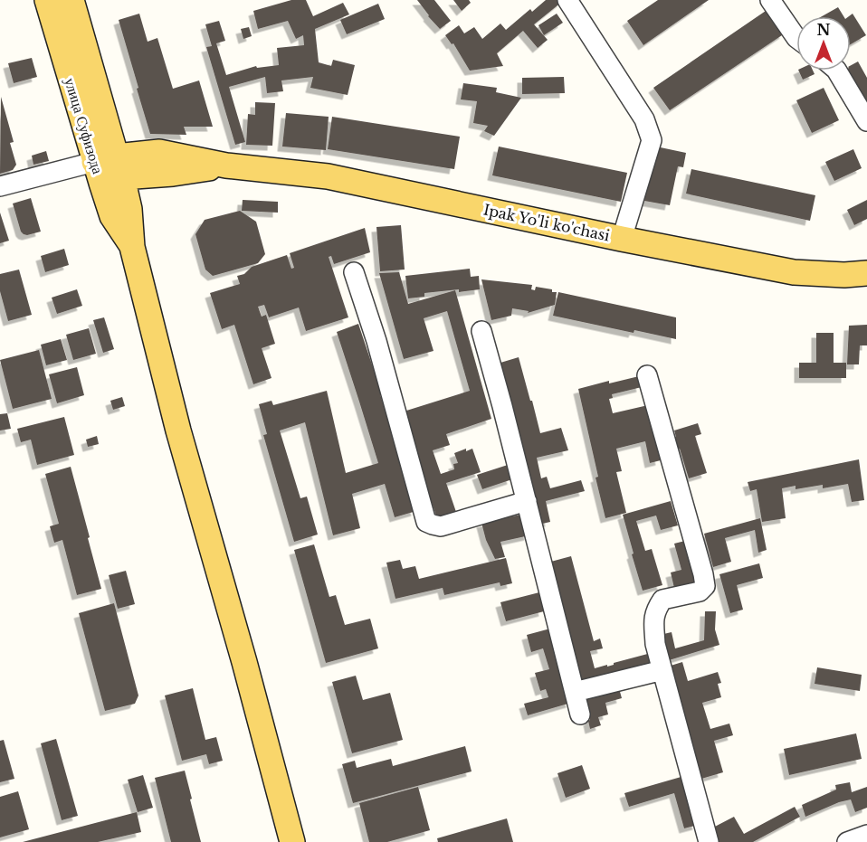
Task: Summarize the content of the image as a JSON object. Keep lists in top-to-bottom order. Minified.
{"streets":{"main road":["улица Суфизода","Ipak Yo'li ko'chasi"]},"crossings":[["улица Суфизода","Ipak Yo'li ko'chasi"]],"north":"top"}
